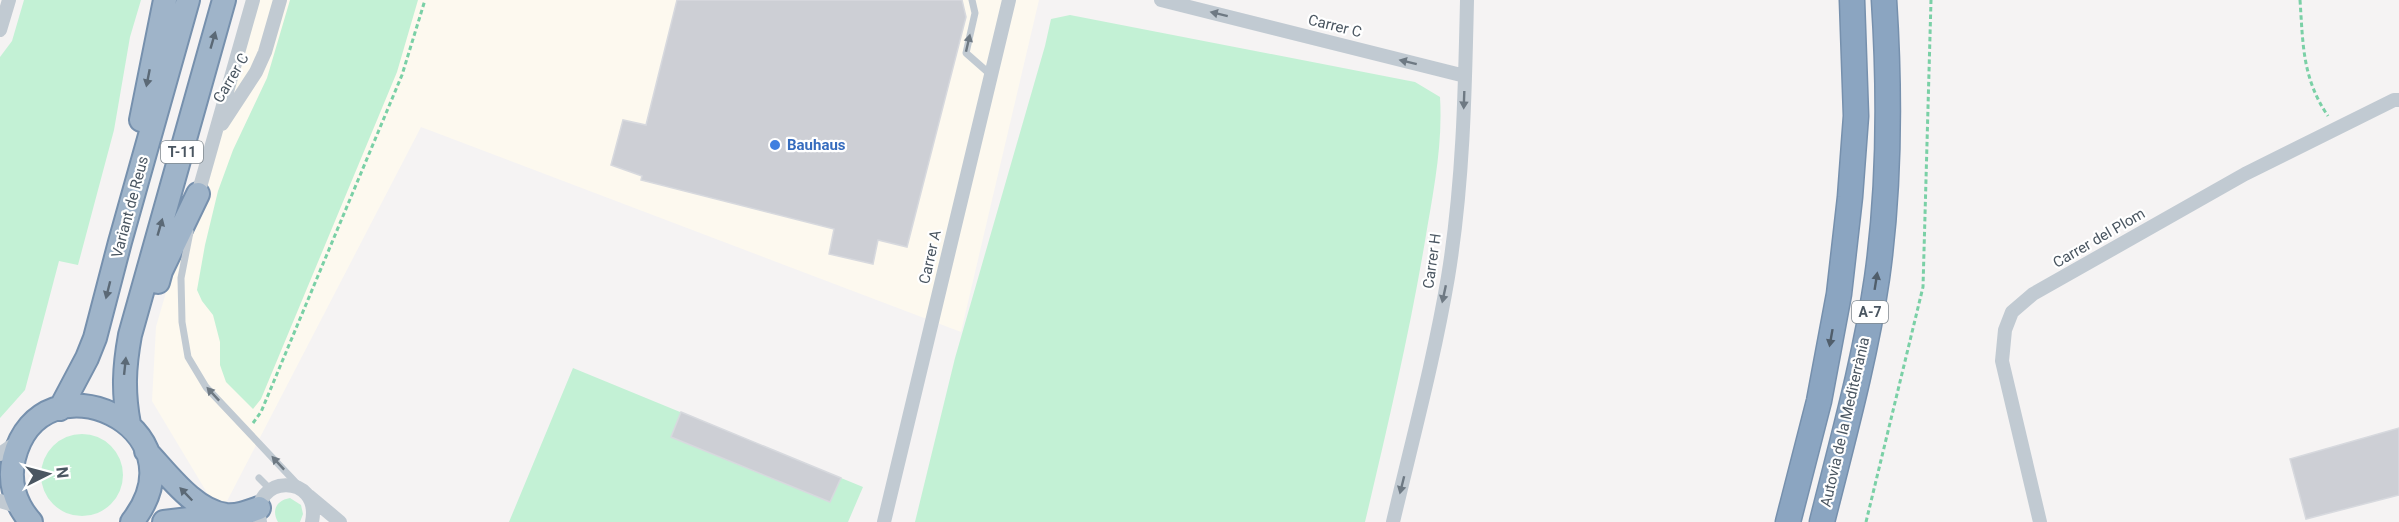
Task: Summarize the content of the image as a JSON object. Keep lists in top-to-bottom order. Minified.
{"streets":{"highway":["T-11","Variant de Reus","A-7","Autovia de la Mediterrània"],"street":["Carrer C","Carrer del Plom","Carrer A","Carrer H"]},"crossings":[["Carrer C","Carrer H"],["T-11","Variant de Reus"]],"one_way":["Carrer C","Carrer H"],"places":["Bauhaus"],"north":"right"}
